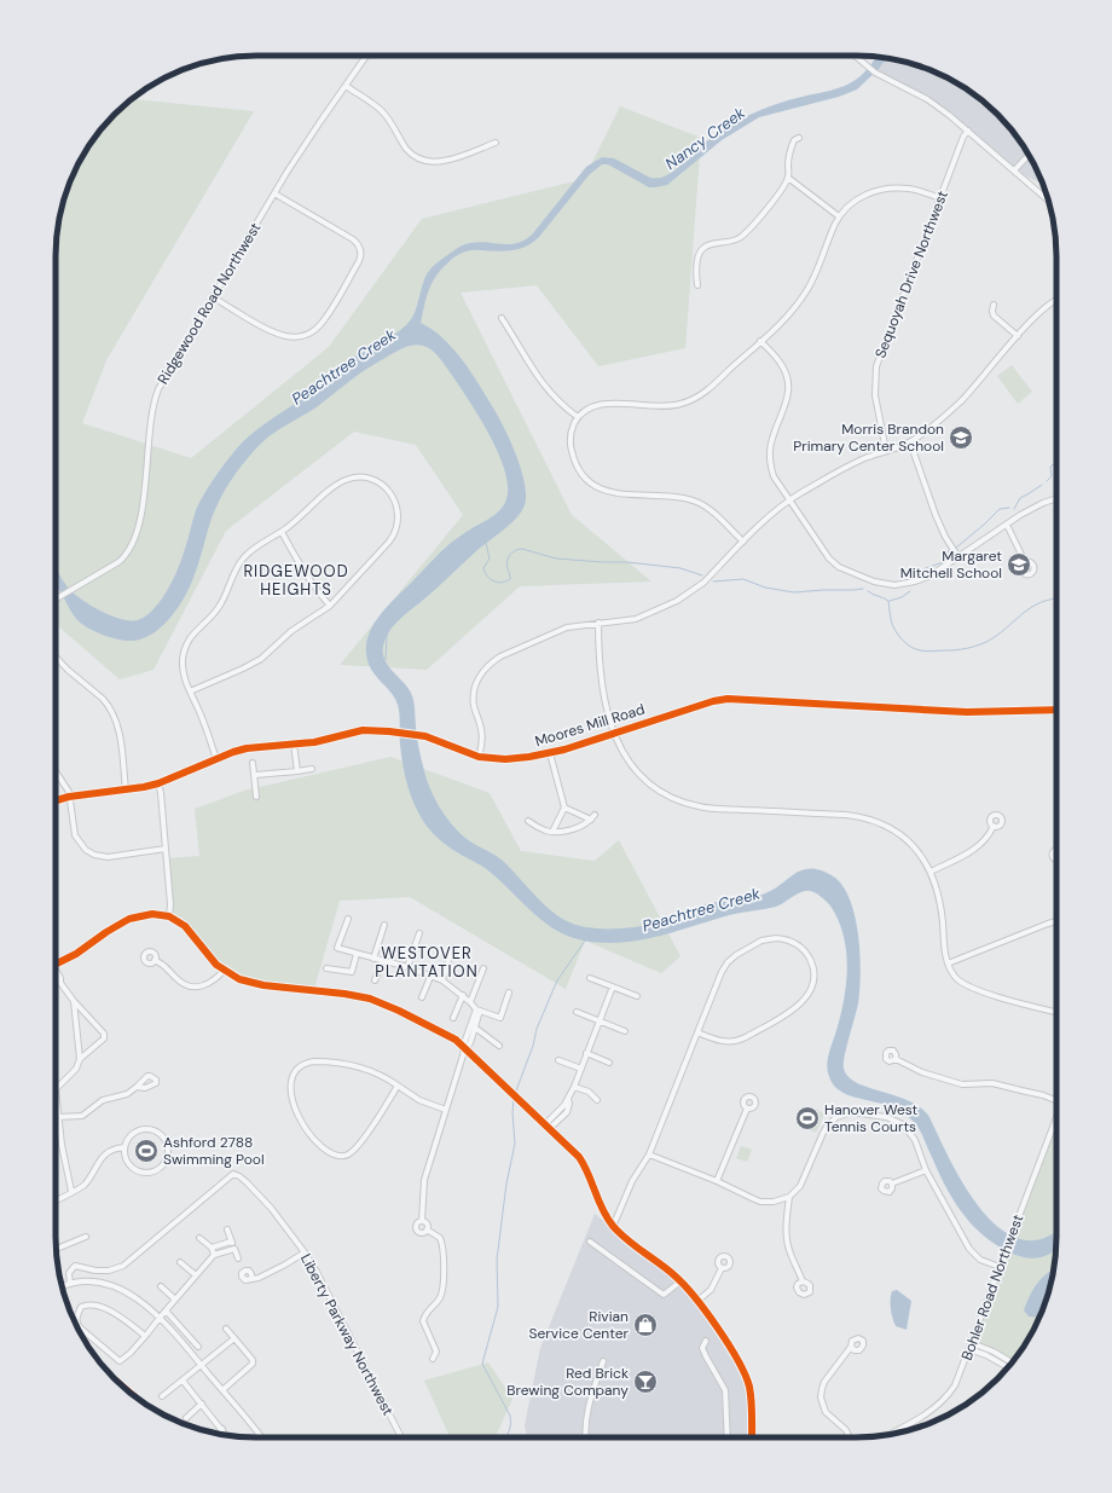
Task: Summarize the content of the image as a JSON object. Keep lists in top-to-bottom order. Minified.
{"streets":{"street":["Sequoyah Drive Northwest","Ridgewood Road Northwest","Moores Mill Road","Bohler Road Northwest","Liberty Parkway Northwest"]},"districts":["RIDGEWOOD HEIGHTS","WESTOVER PLANTATION"],"water":["Nancy Creek","Peachtree Creek"],"places":{"school or university":["Morris Brandon Primary Center School","Margaret Mitchell School"],"sports":["Hanover West Tennis Courts","Ashford 2788 Swimming Pool"],"shop":["Rivian Service Center"],"bar":["Red Brick Brewing Company"]}}
